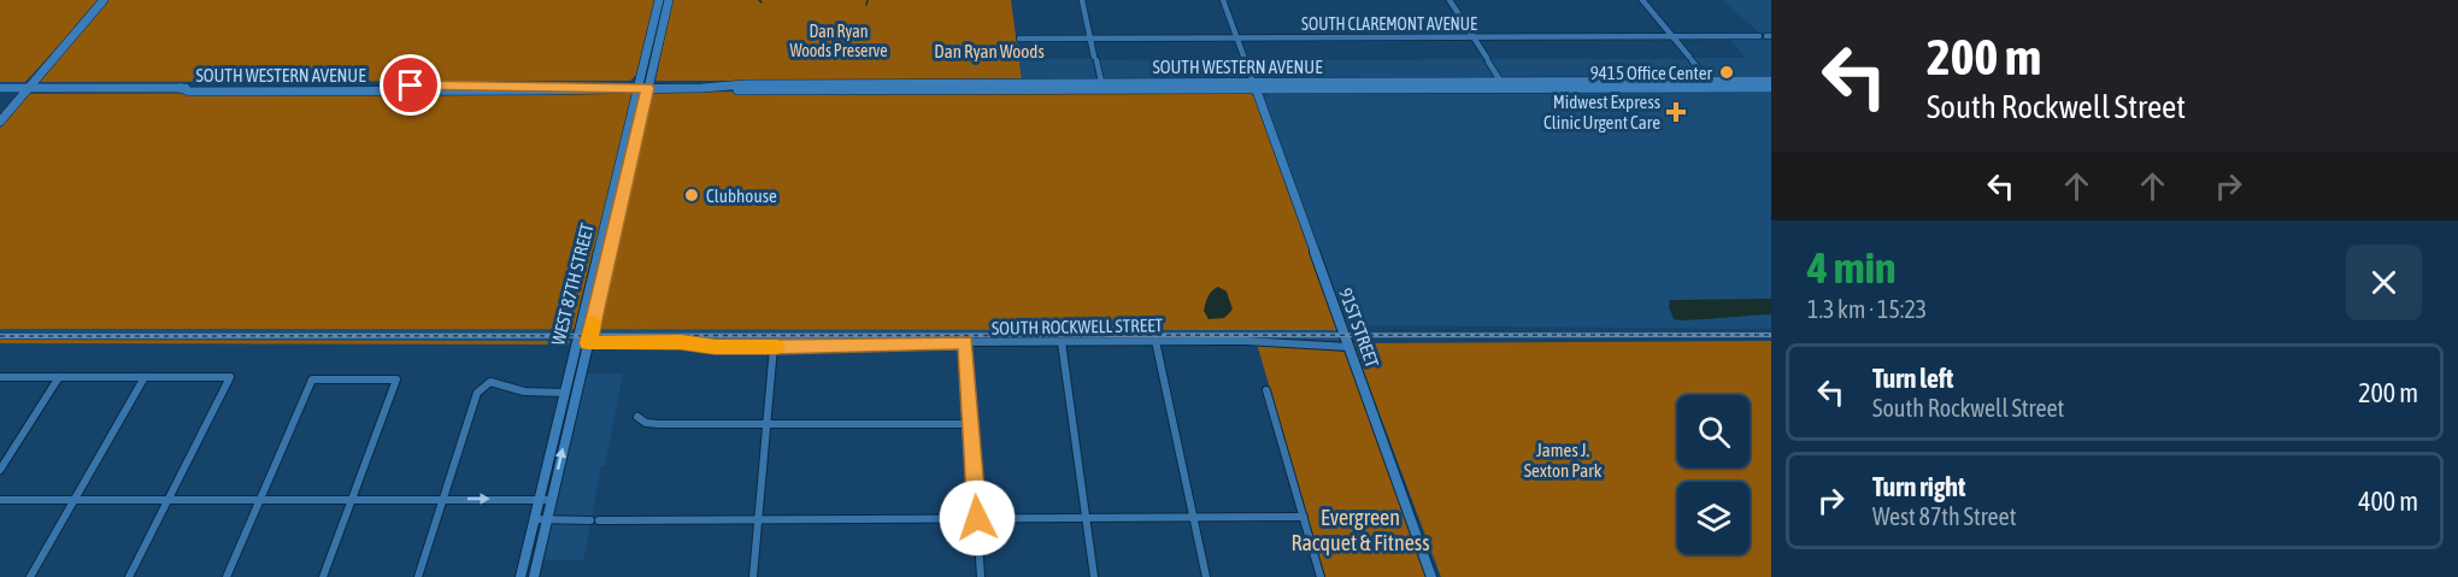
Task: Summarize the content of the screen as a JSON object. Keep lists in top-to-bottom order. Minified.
{"streets":{"main road":["SOUTH WESTERN AVENUE","WEST 87TH STREET","91ST STREET"],"street":["SOUTH CLAREMONT AVENUE","SOUTH ROCKWELL STREET"]},"crossings":[["SOUTH WESTERN AVENUE","WEST 87TH STREET"],["SOUTH WESTERN AVENUE","91ST STREET"],["WEST 87TH STREET","SOUTH ROCKWELL STREET"],["SOUTH ROCKWELL STREET","91ST STREET"]],"parks":["Dan Ryan Woods Preserve","Dan Ryan Woods","James J. Sexton Park","Evergreen Racquet & Fitness"],"places":{"other":["9415 Office Center","Clubhouse"],"health":["Midwest Express Clinic Urgent Care"]},"page":{"turn":["200 m","South Rockwell Street"],"heading":["4 min","1.3 km · 15:23"],"list":[{"name":"Turn left","note":"South Rockwell Street","value":"200 m"},{"name":"Turn right","note":"West 87th Street","value":"400 m"}]}}
